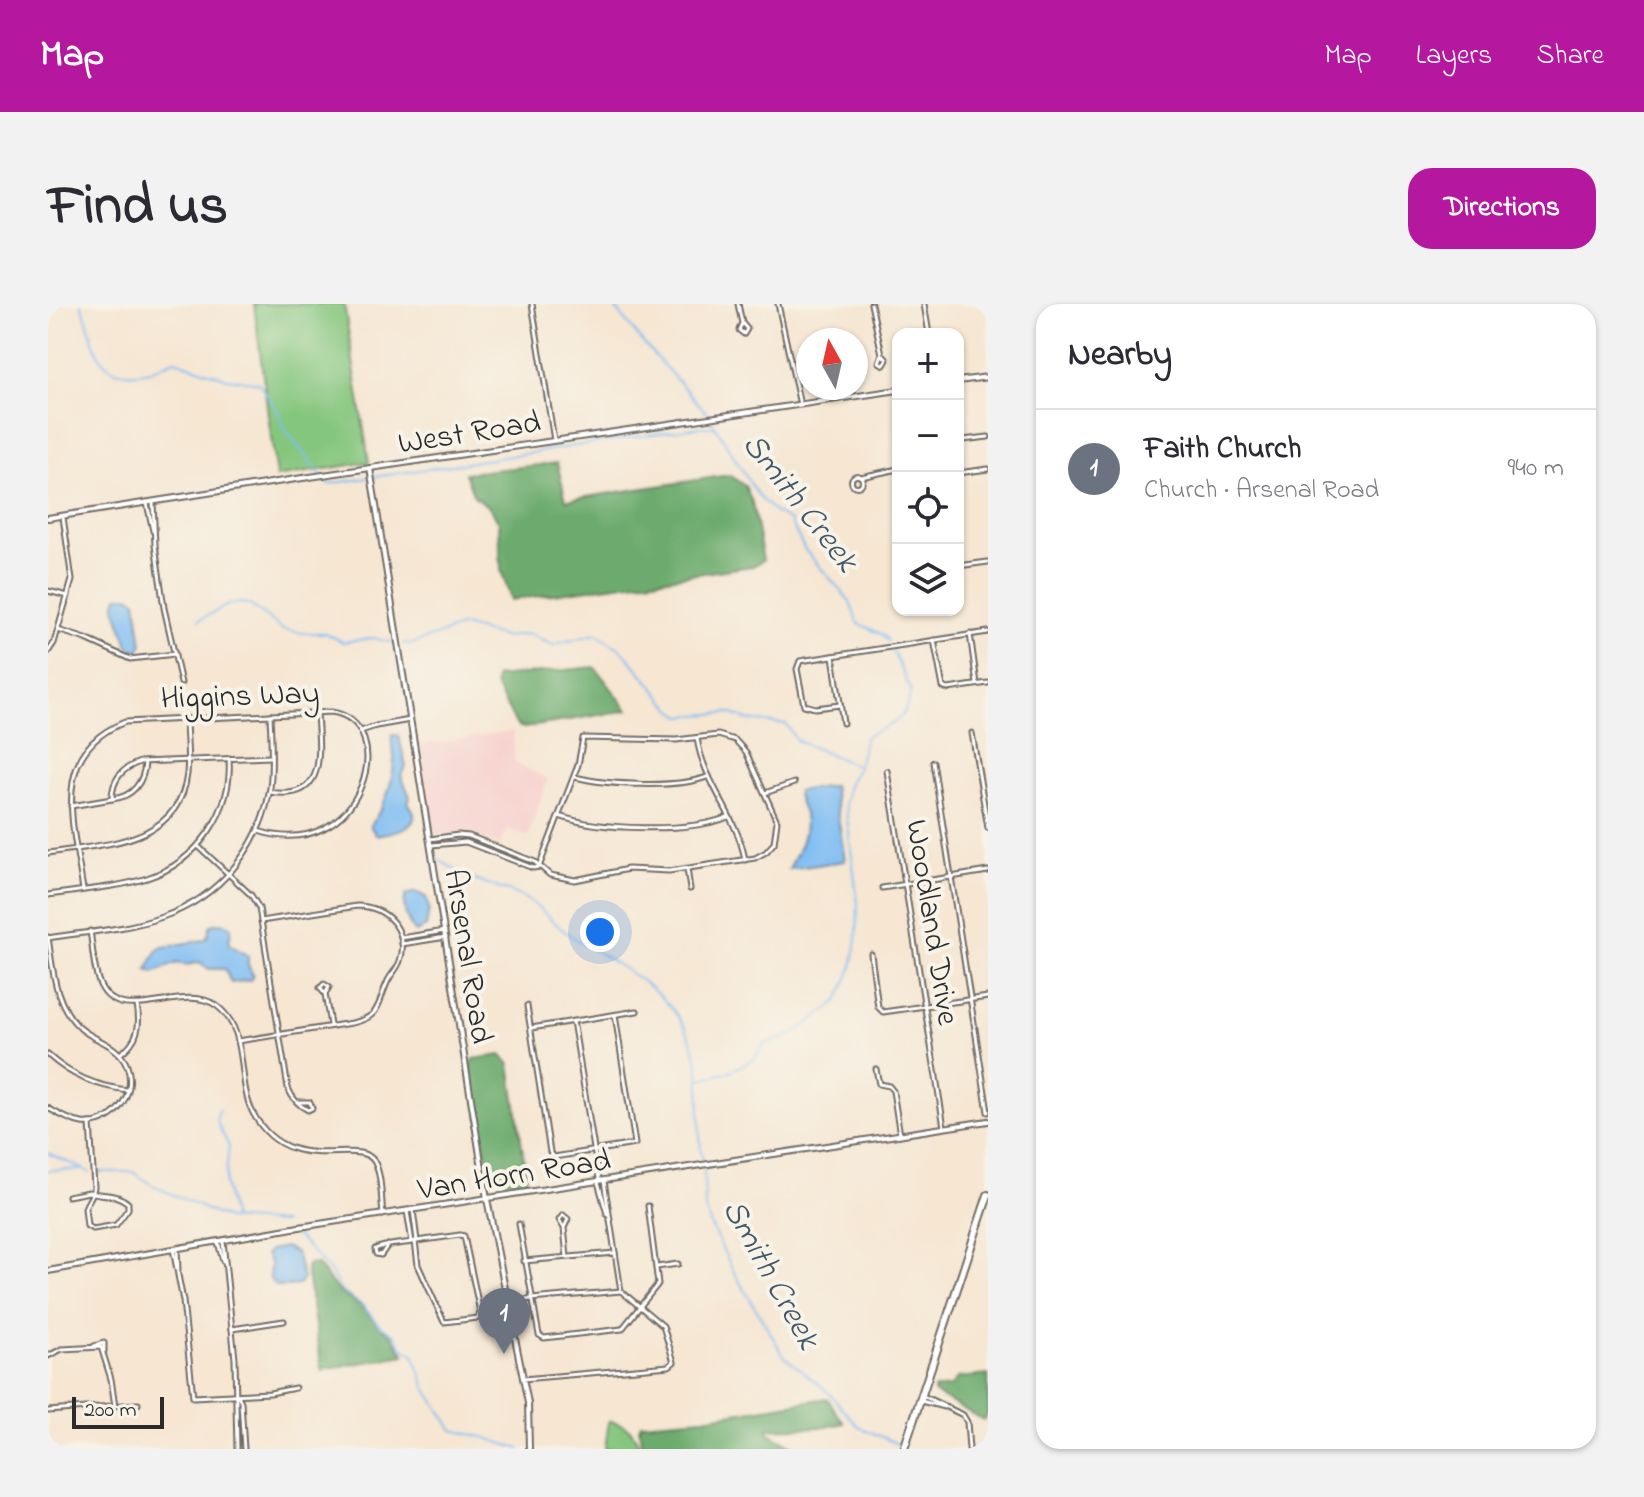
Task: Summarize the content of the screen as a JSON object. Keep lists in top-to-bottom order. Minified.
{"streets":{"street":["West Road","Higgins Way","Woodland Drive","Arsenal Road","Van Horn Road"]},"crossings":[["West Road","Arsenal Road"],["Woodland Drive","Van Horn Road"],["Arsenal Road","Van Horn Road"]],"water":["Smith Creek"],"scale_bar":"200 m","north":"top","page":{"header":"Map","nav":["Map","Layers","Share"],"title":"Find us","buttons":"Directions","heading":"Nearby","map_buttons":["+","−"],"list":[{"mark":"1","name":"Faith Church","note":"Church · Arsenal Road","value":"940 m"}],"pins":"1","scale":"200 m"}}
